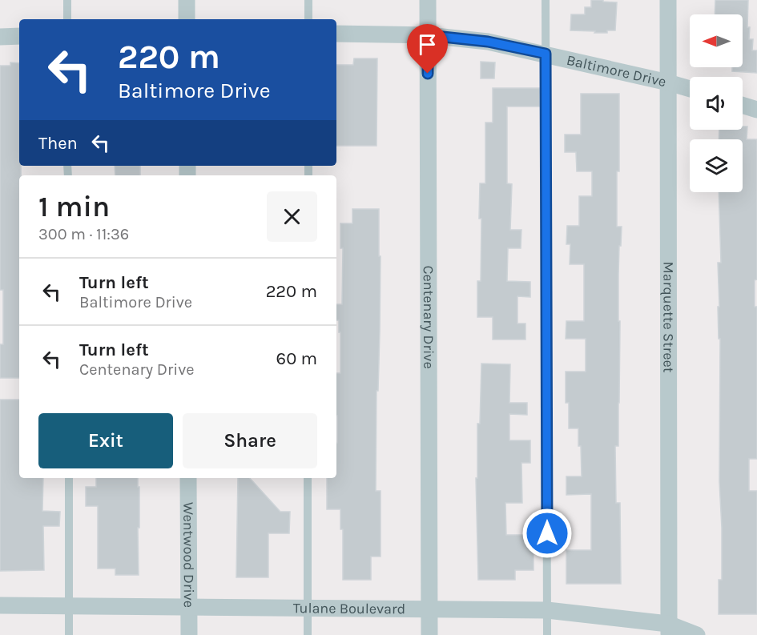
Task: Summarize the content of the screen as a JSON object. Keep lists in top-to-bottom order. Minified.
{"streets":{"street":["Baltimore Drive","Centenary Drive","Marquette Street","Wentwood Drive","Tulane Boulevard"]},"crossings":[["Baltimore Drive","Centenary Drive"],["Baltimore Drive","Marquette Street"],["Centenary Drive","Tulane Boulevard"],["Marquette Street","Tulane Boulevard"],["Wentwood Drive","Tulane Boulevard"]],"north":"left","page":{"turn":["220 m","Baltimore Drive"],"then":"Then","heading":["1 min","300 m · 11:36"],"list":[{"name":"Turn left","note":"Baltimore Drive","value":"220 m"},{"name":"Turn left","note":"Centenary Drive","value":"60 m"}],"buttons":["Exit","Share"]}}
